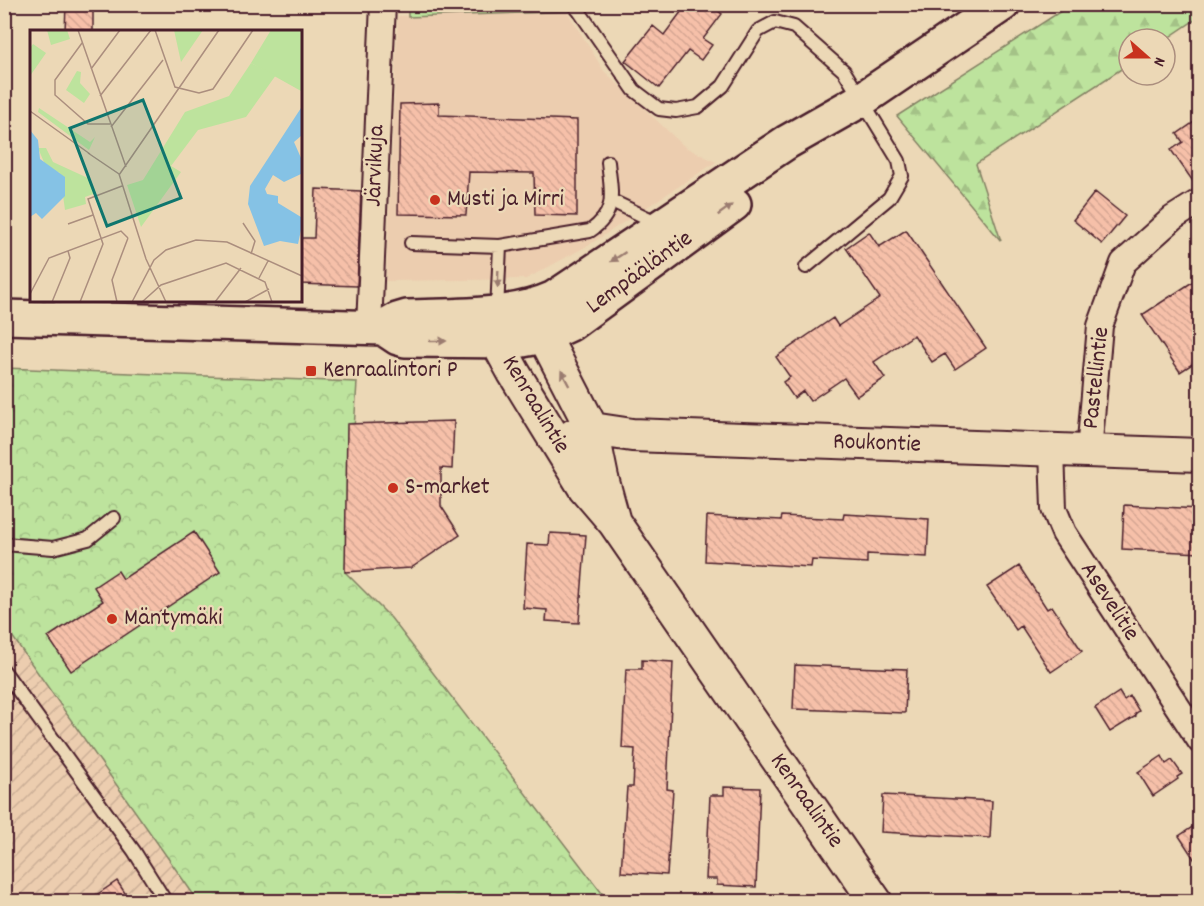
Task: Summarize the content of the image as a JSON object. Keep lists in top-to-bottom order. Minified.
{"streets":{"main road":["Lempääläntie"],"street":["Järvikuja","Pastellintie","Kenraalintie","Roukontie","Asevelitie"]},"crossings":[["Järvikuja","Lempääläntie"],["Lempääläntie","Kenraalintie"],["Pastellintie","Roukontie"],["Kenraalintie","Roukontie"],["Roukontie","Asevelitie"]],"places":{"other":["Musti ja Mirri","S-market","Mäntymäki"],"transit":["Kenraalintori P"]},"north":"right"}
